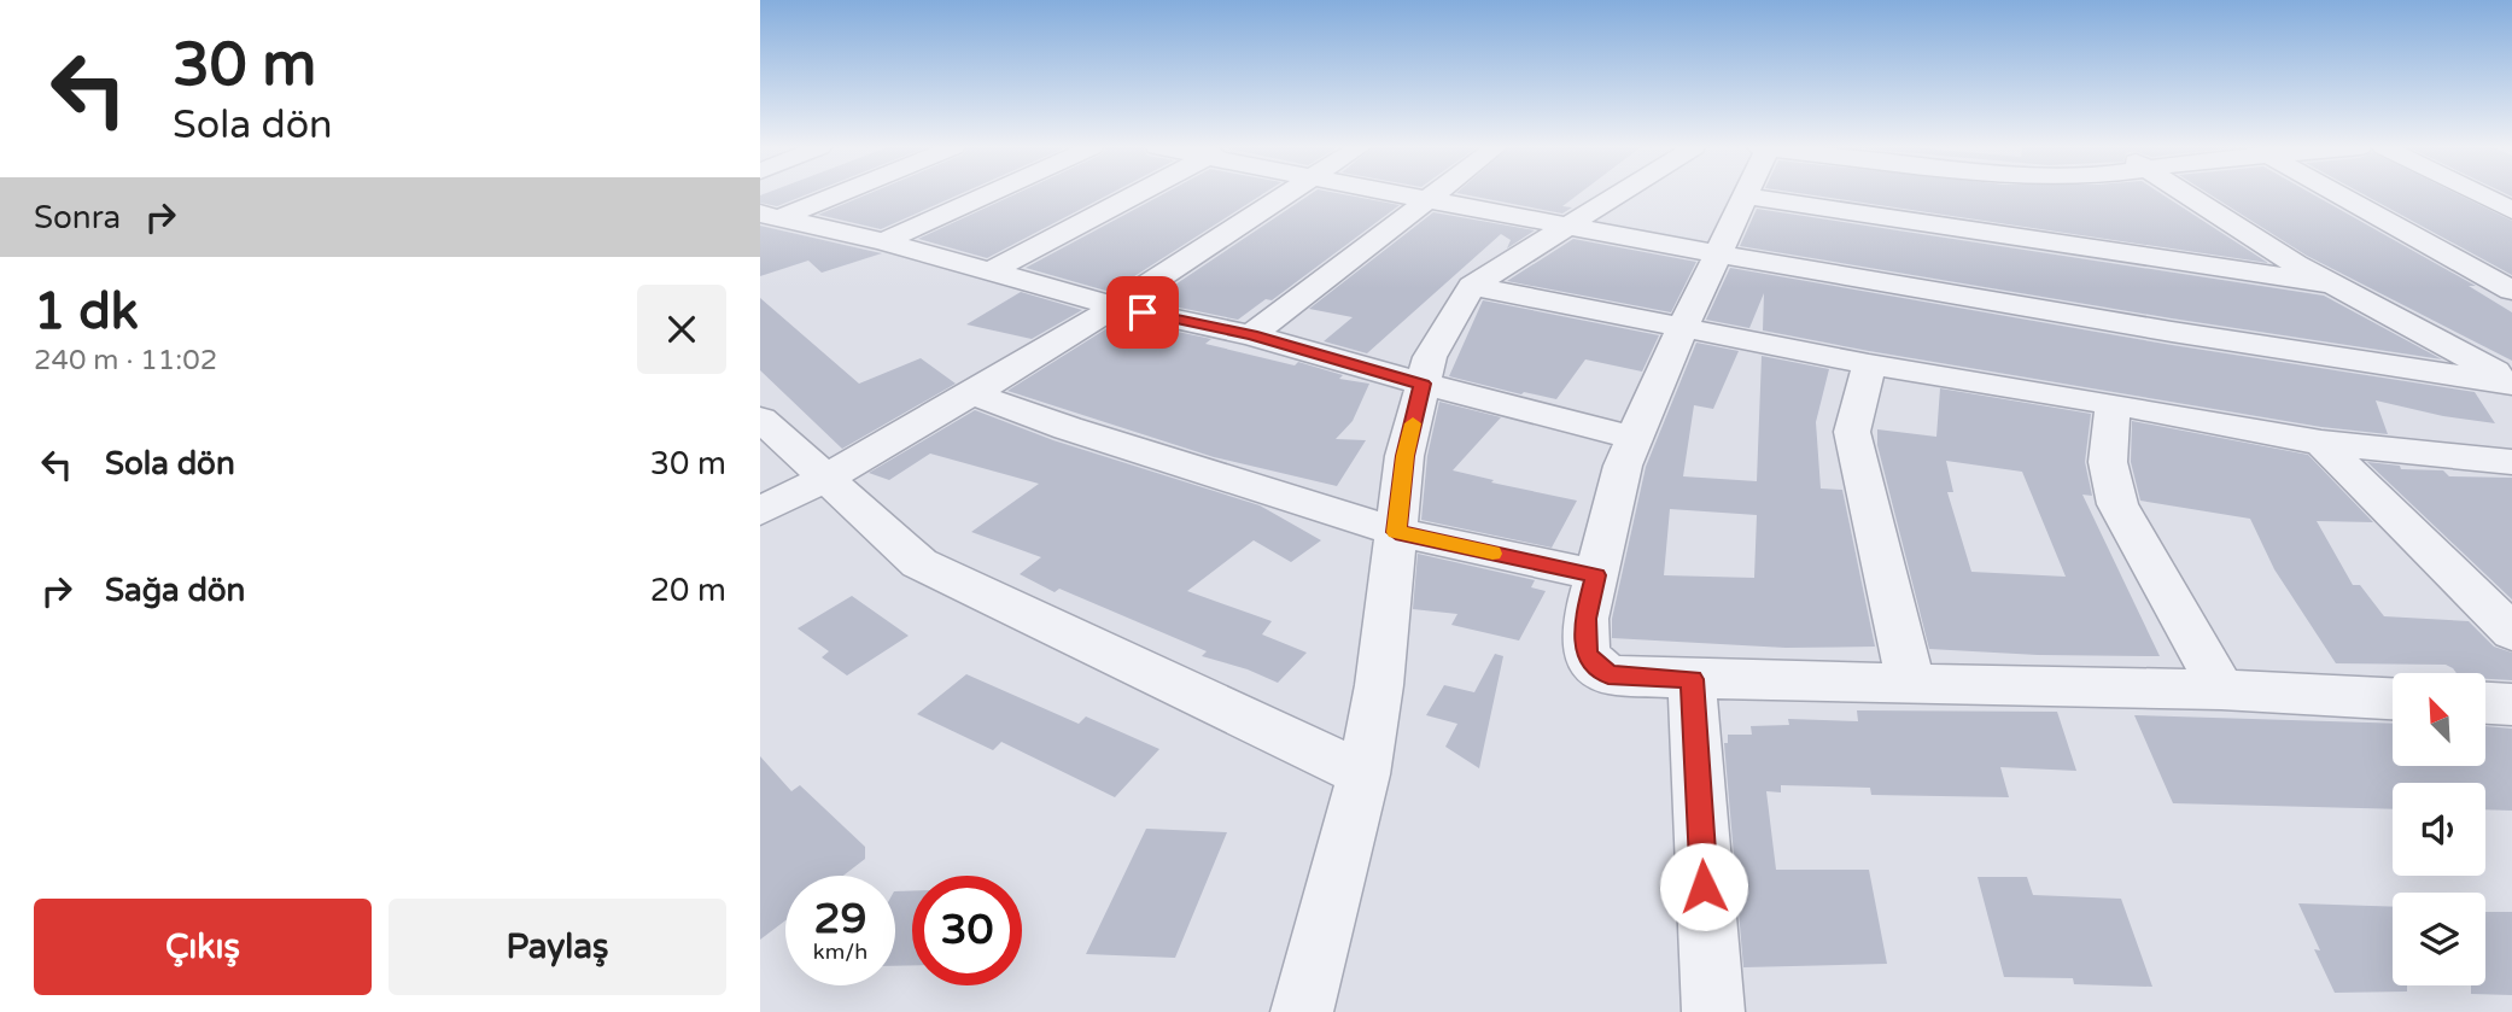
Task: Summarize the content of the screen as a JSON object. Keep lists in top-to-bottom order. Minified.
{"north":"top left","page":{"turn":["30 m","Sola dön"],"then":"Sonra","heading":["1 dk","240 m · 11:02"],"list":[{"name":"Sola dön","value":"30 m"},{"name":"Sağa dön","value":"20 m"}],"speed":"29 km/h","limit":"30","buttons":["Çıkış","Paylaş"]}}
